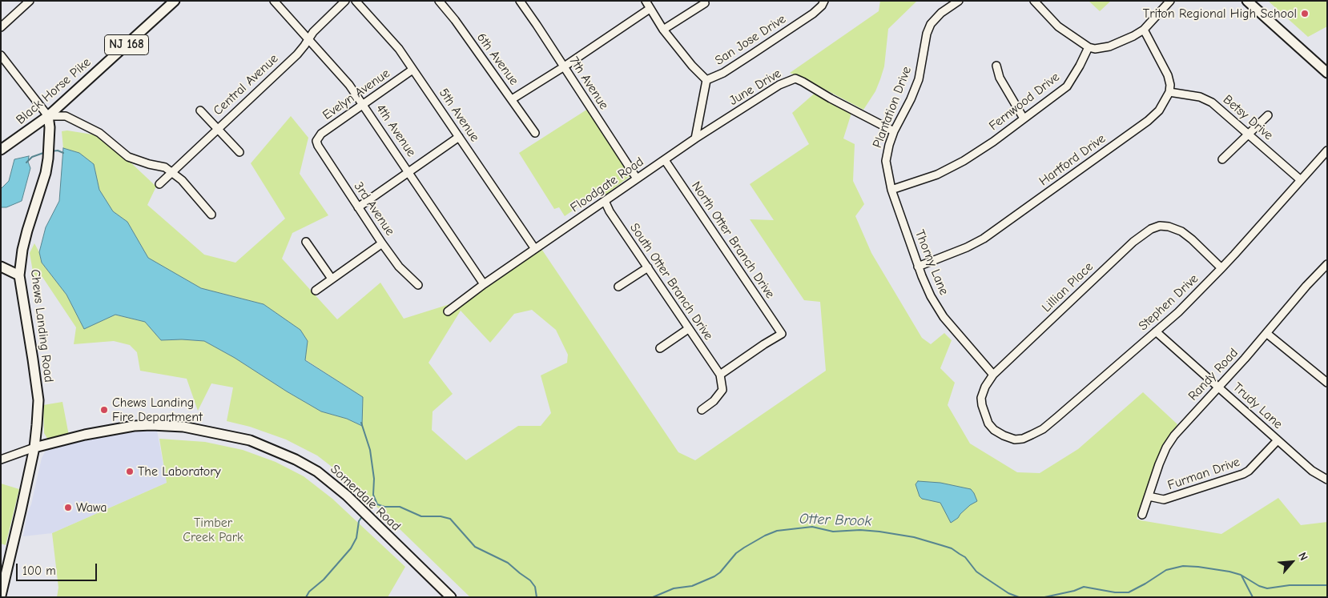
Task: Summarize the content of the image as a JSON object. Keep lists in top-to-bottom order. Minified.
{"streets":{"main road":["NJ 168","Black Horse Pike","Chews Landing Road","Somerdale Road"],"street":["San Jose Drive","6th Avenue","7th Avenue","Central Avenue","June Drive","Evelyn Avenue","Fernwood Drive","Plantation Drive","5th Avenue","Betsy Drive","4th Avenue","Hartford Drive","Floodgate Road","3rd Avenue","North Otter Branch Drive","Thorny Lane","South Otter Branch Drive","Lillian Place","Stephen Drive","Randy Road","Trudy Lane","Furman Drive"]},"crossings":[["7th Avenue","Floodgate Road"],["Central Avenue","4th Avenue"],["June Drive","Plantation Drive"],["June Drive","Floodgate Road"],["Black Horse Pike","Chews Landing Road"],["Evelyn Avenue","5th Avenue"],["Evelyn Avenue","4th Avenue"],["Evelyn Avenue","3rd Avenue"],["Fernwood Drive","Thorny Lane"],["Plantation Drive","Thorny Lane"],["5th Avenue","Floodgate Road"],["Betsy Drive","Hartford Drive"],["Betsy Drive","Stephen Drive"],["4th Avenue","Floodgate Road"],["Hartford Drive","Thorny Lane"],["Floodgate Road","North Otter Branch Drive"],["Floodgate Road","South Otter Branch Drive"],["North Otter Branch Drive","South Otter Branch Drive"],["Thorny Lane","Lillian Place"],["Lillian Place","Stephen Drive"],["Stephen Drive","Trudy Lane"],["Chews Landing Road","Somerdale Road"],["Randy Road","Trudy Lane"],["Randy Road","Furman Drive"],["Trudy Lane","Furman Drive"]],"water":["Otter Brook"],"parks":["Timber Creek Park"],"places":["Triton Regional High School","Chews Landing Fire Department","The Laboratory","Wawa"],"scale_bar":"100 m","north":"top right"}
